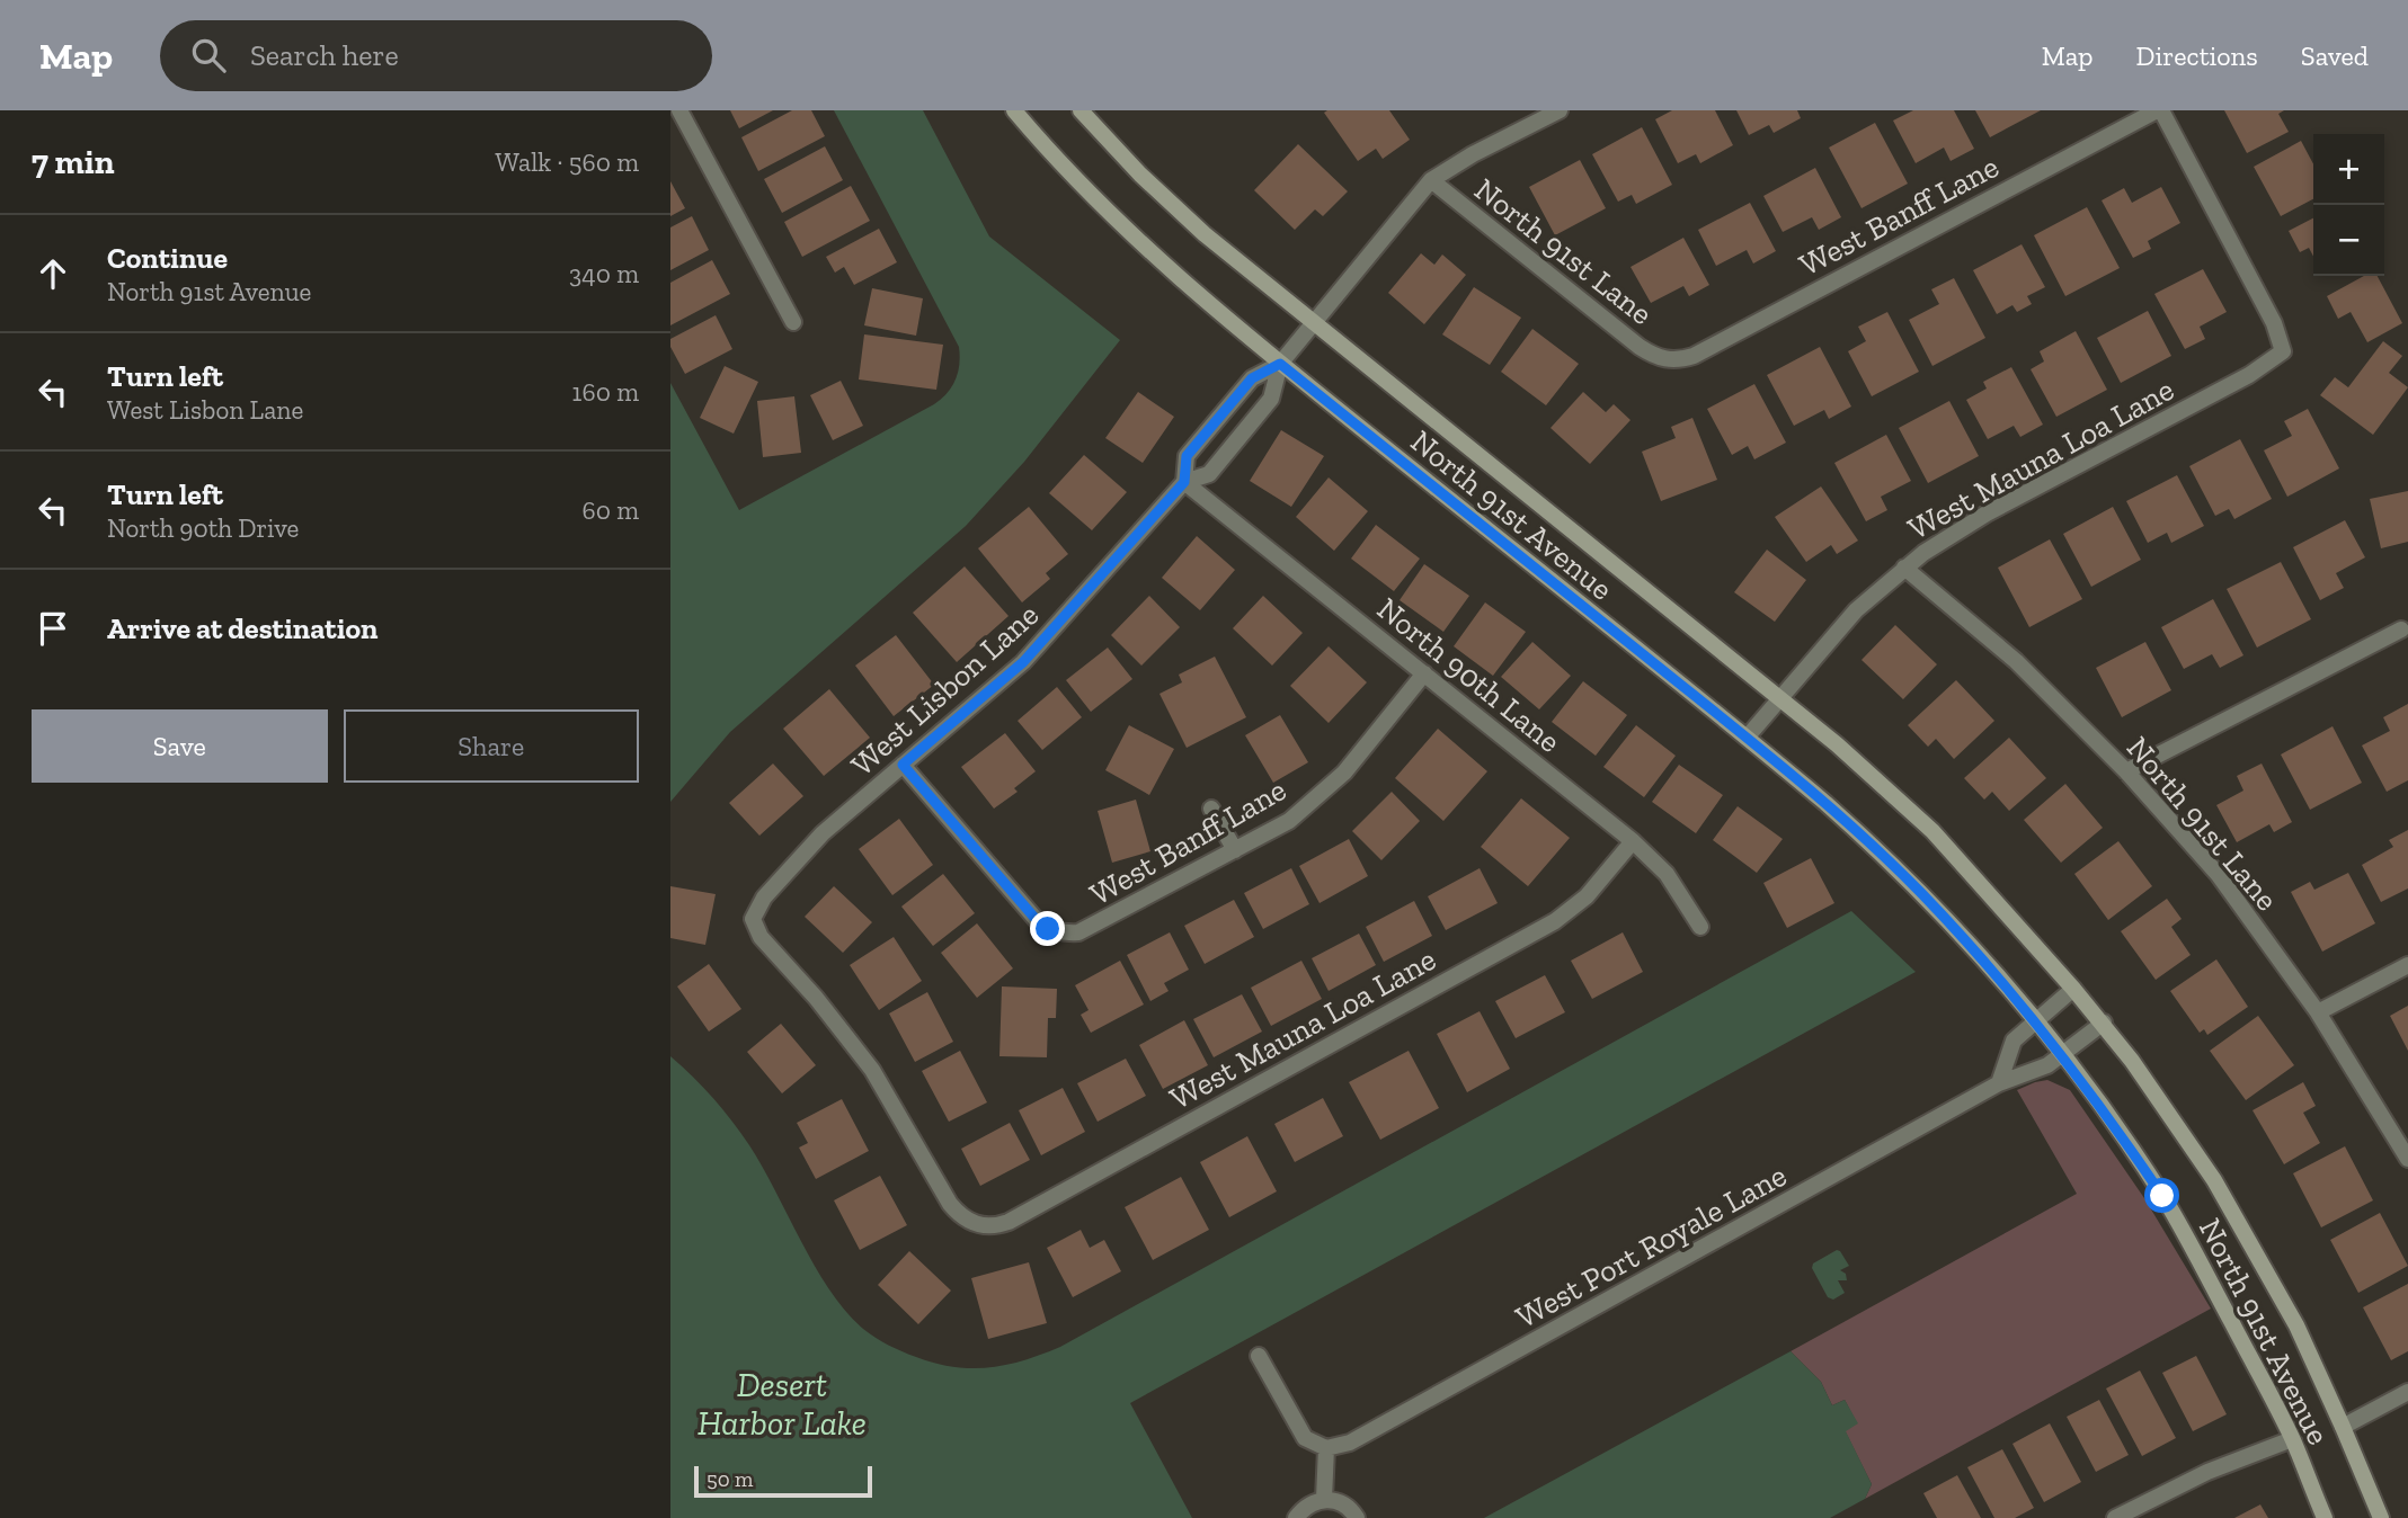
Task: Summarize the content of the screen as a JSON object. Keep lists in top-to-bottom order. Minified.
{"streets":{"main road":["North 91st Avenue"],"street":["West Banff Lane","North 91st Lane","West Mauna Loa Lane","North 90th Lane","West Lisbon Lane","West Port Royale Lane"]},"crossings":[["West Banff Lane","North 91st Lane"],["West Banff Lane","West Mauna Loa Lane"],["West Banff Lane","North 90th Lane"],["West Banff Lane","West Lisbon Lane"],["North 91st Lane","West Mauna Loa Lane"],["North 91st Lane","West Lisbon Lane"],["West Mauna Loa Lane","North 91st Avenue"],["West Mauna Loa Lane","North 90th Lane"],["West Mauna Loa Lane","West Lisbon Lane"],["North 91st Avenue","West Lisbon Lane"],["North 91st Avenue","West Port Royale Lane"],["North 90th Lane","West Lisbon Lane"]],"water":["Desert Harbor Lake"],"scale_bar":"50 m","page":{"header":"Map","search":"Search here","nav":["Map","Directions","Saved"],"heading":["7 min","Walk · 560 m"],"map_buttons":["+","−"],"list":[["Continue","North 91st Avenue","340 m"],["Turn left","West Lisbon Lane","160 m"],["Turn left","North 90th Drive","60 m"],"Arrive at destination"],"buttons":["Save","Share"],"scale":"50 m"}}
